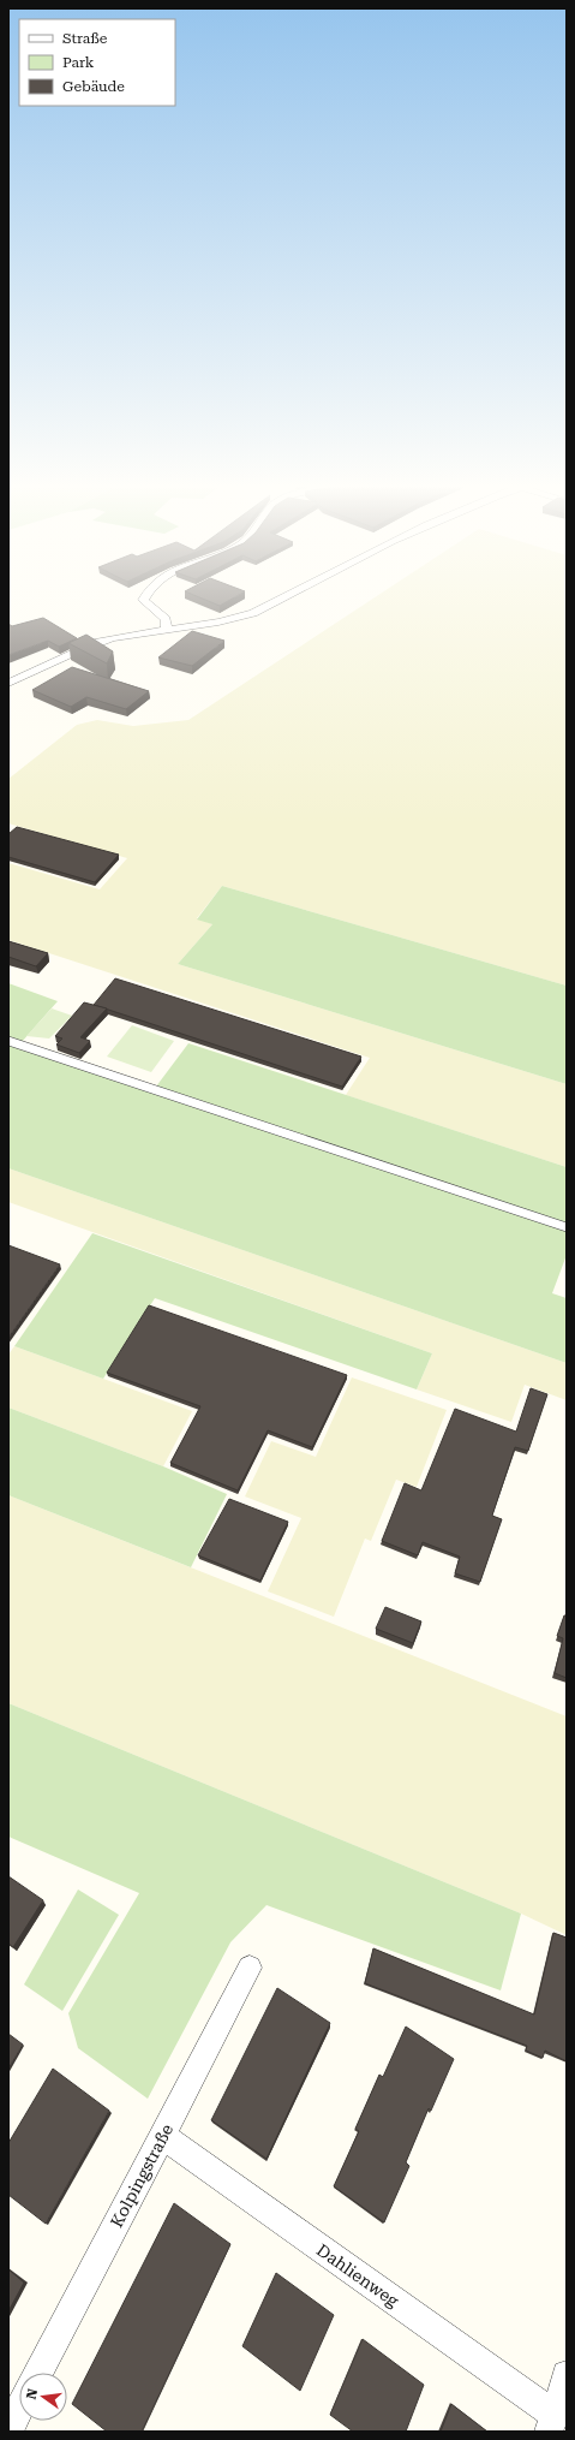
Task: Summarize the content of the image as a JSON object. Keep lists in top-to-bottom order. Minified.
{"streets":{"street":["Kolpingstraße","Dahlienweg"]},"crossings":[["Kolpingstraße","Dahlienweg"]],"legend":["Straße","Park","Gebäude"],"north":"left"}
